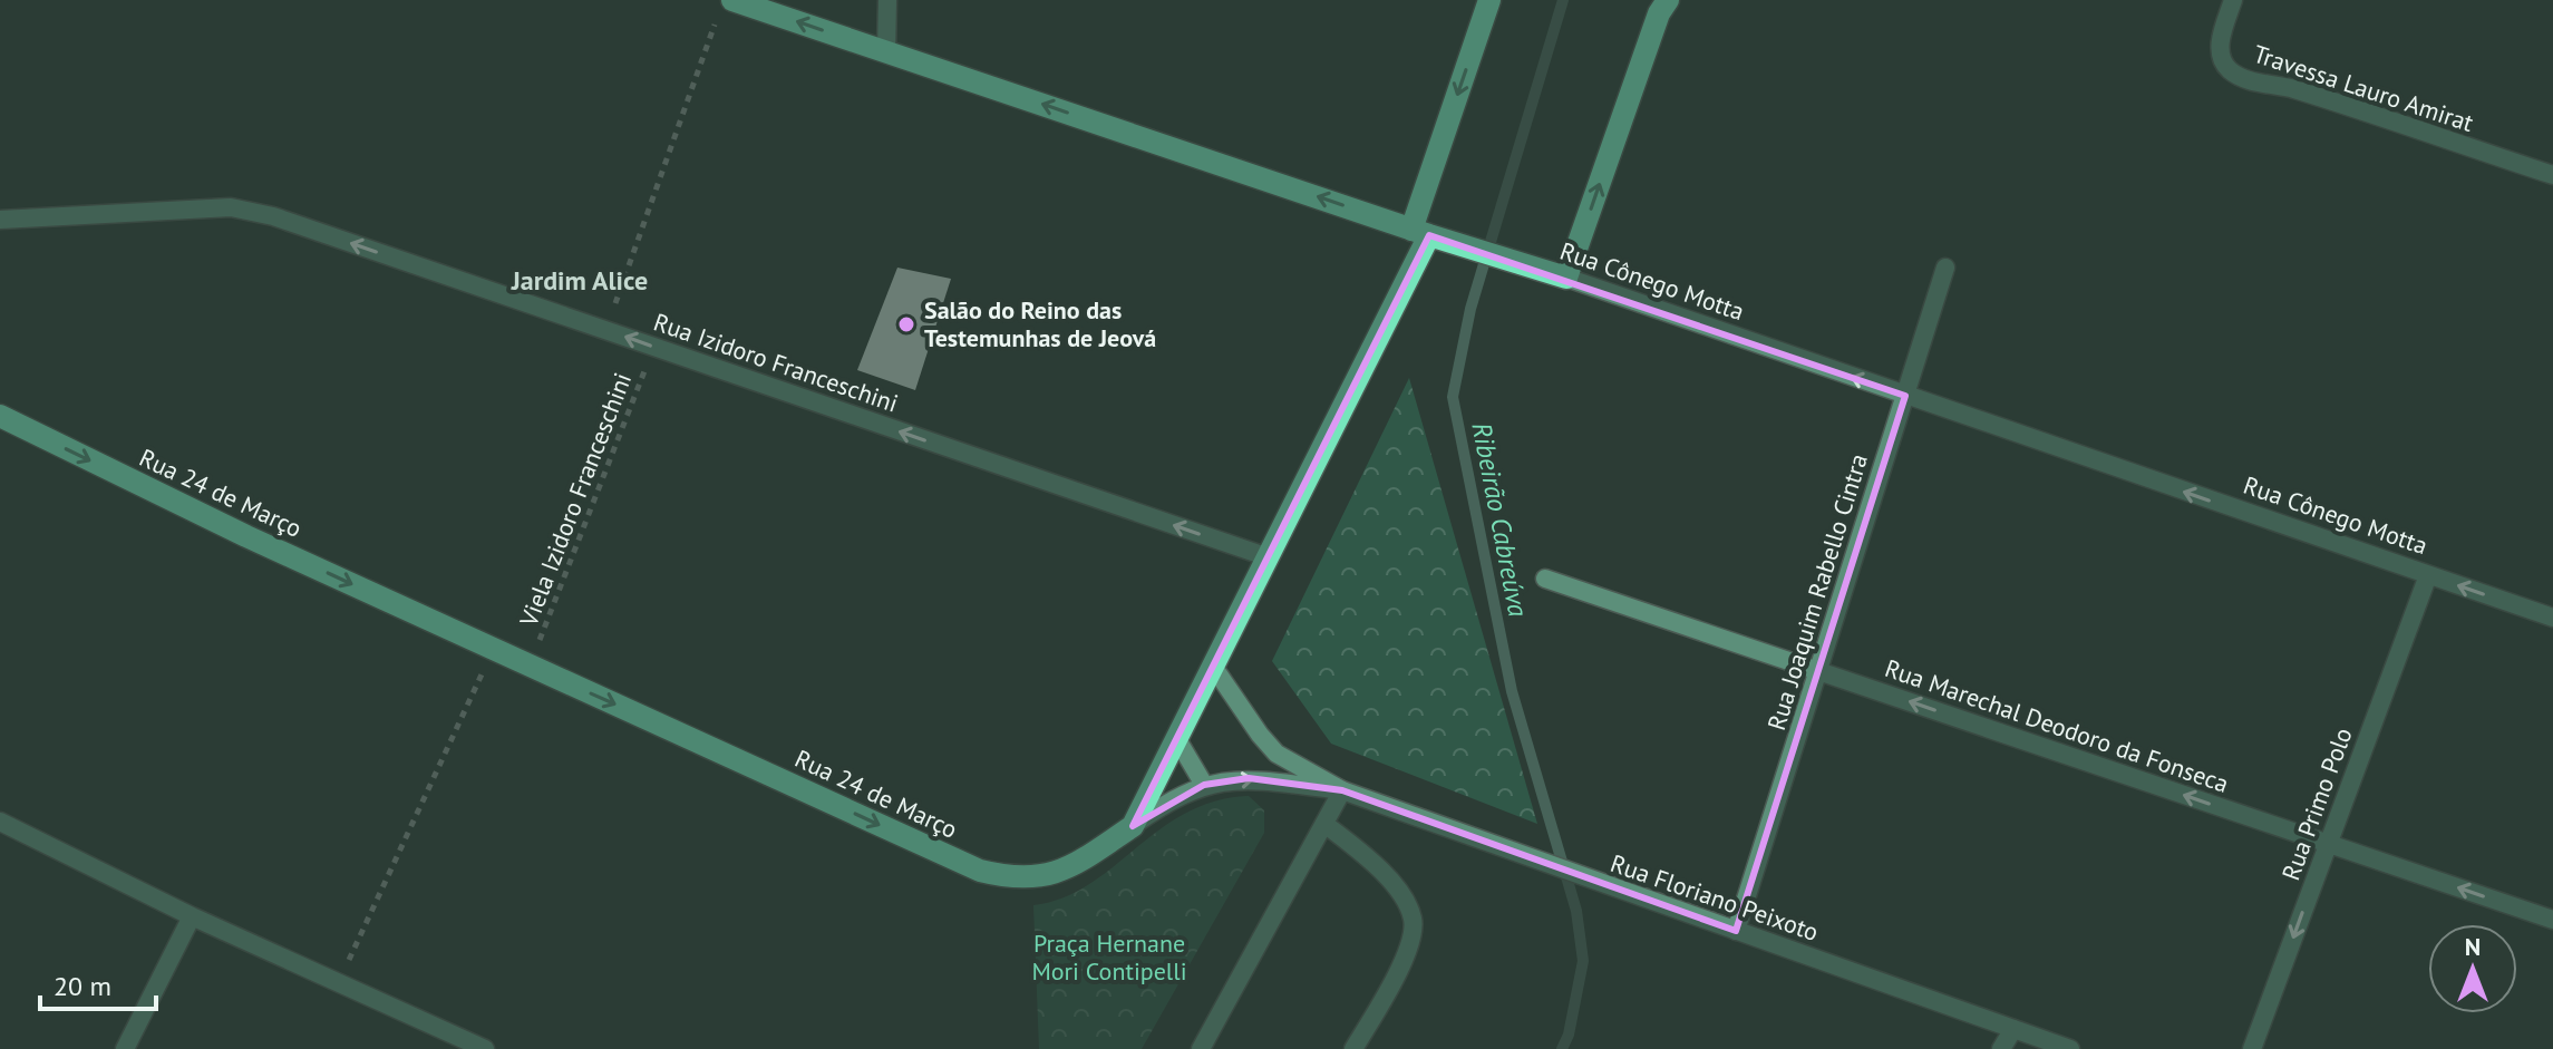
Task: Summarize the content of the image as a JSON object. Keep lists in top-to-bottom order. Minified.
{"streets":{"main road":["Rua Cônego Motta","Rua 24 de Março"],"street":["Travessa Lauro Amirat","Rua Izidoro Franceschini","Rua Joaquim Rabello Cintra","Rua Marechal Deodoro da Fonseca","Rua Primo Polo","Rua Floriano Peixoto"],"path":["Viela Izidoro Franceschini"]},"crossings":[["Rua Cônego Motta","Rua 24 de Março"],["Rua Cônego Motta","Rua Joaquim Rabello Cintra"],["Rua Cônego Motta","Rua Primo Polo"],["Rua Izidoro Franceschini","Rua 24 de Março"],["Rua Izidoro Franceschini","Viela Izidoro Franceschini"],["Rua 24 de Março","Viela Izidoro Franceschini"],["Rua Joaquim Rabello Cintra","Rua Marechal Deodoro da Fonseca"],["Rua Joaquim Rabello Cintra","Rua Floriano Peixoto"],["Rua Marechal Deodoro da Fonseca","Rua Primo Polo"]],"one_way":["Rua Cônego Motta","Rua Izidoro Franceschini","Rua 24 de Março","Rua Marechal Deodoro da Fonseca","Rua Primo Polo"],"districts":["Jardim Alice"],"water":["Ribeirão Cabreúva"],"parks":["Praça Hernane Mori Contipelli"],"places":["Salão do Reino das Testemunhas de Jeová"],"scale_bar":"20 m","north":"top"}
